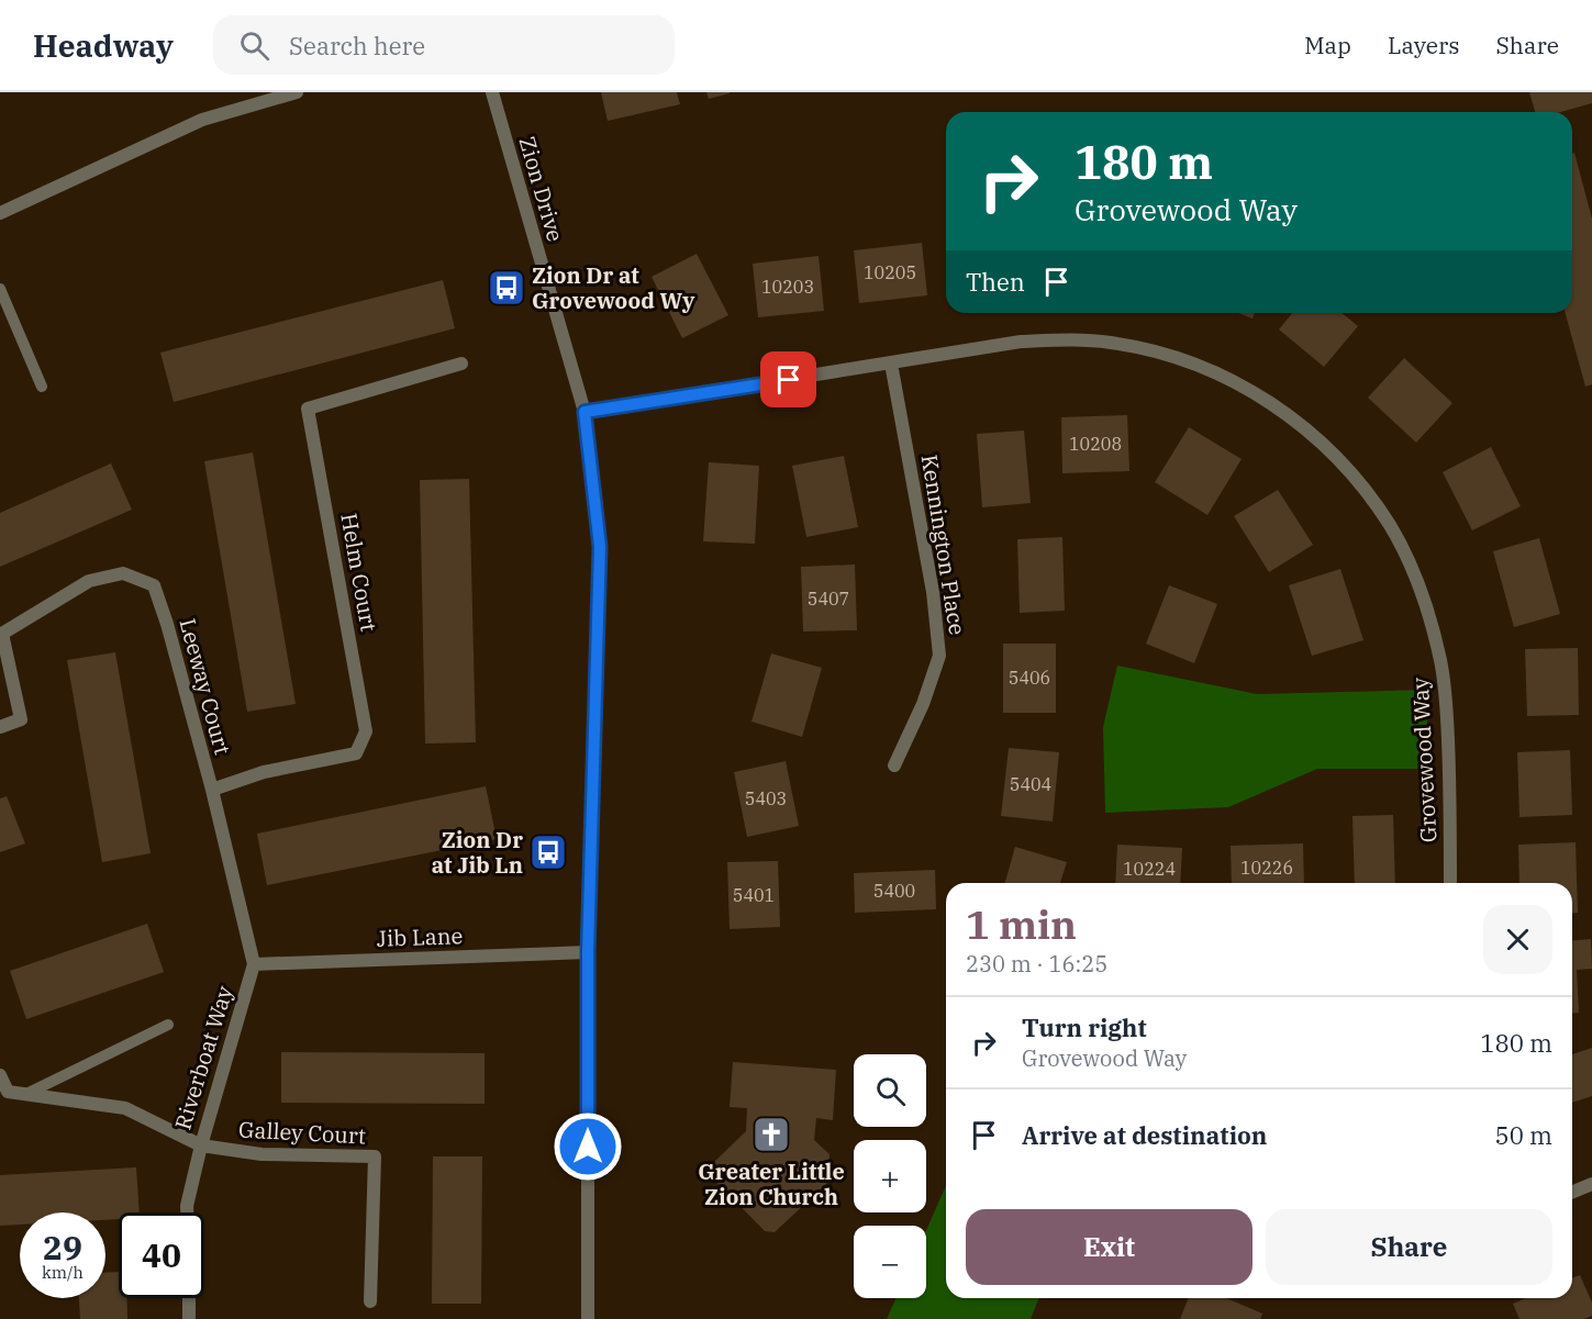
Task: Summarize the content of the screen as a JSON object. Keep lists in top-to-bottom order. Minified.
{"streets":{"street":["Zion Drive","Kennington Place","Helm Court","Leeway Court","Grovewood Way","Jib Lane","Riverboat Way","Galley Court"]},"crossings":[["Zion Drive","Grovewood Way"],["Zion Drive","Jib Lane"],["Kennington Place","Grovewood Way"],["Helm Court","Leeway Court"],["Leeway Court","Jib Lane"],["Leeway Court","Riverboat Way"],["Jib Lane","Riverboat Way"],["Riverboat Way","Galley Court"]],"places":{"bus stop":["Zion Dr at Grovewood Wy","Zion Dr at Jib Ln"],"church":["Greater Little Zion Church"]},"house_numbers":["10205","10203","10208","5407","5406","5404","5403","10226","10224","5400","5401"],"page":{"header":"Headway","search":"Search here","nav":["Map","Layers","Share"],"turn":["180 m","Grovewood Way"],"then":"Then","heading":["1 min","230 m · 16:25"],"list":[{"name":"Turn right","note":"Grovewood Way","value":"180 m"},{"name":"Arrive at destination","value":"50 m"}],"map_buttons":["+","−"],"buttons":["Exit","Share"],"speed":"29 km/h","limit":"40"}}
